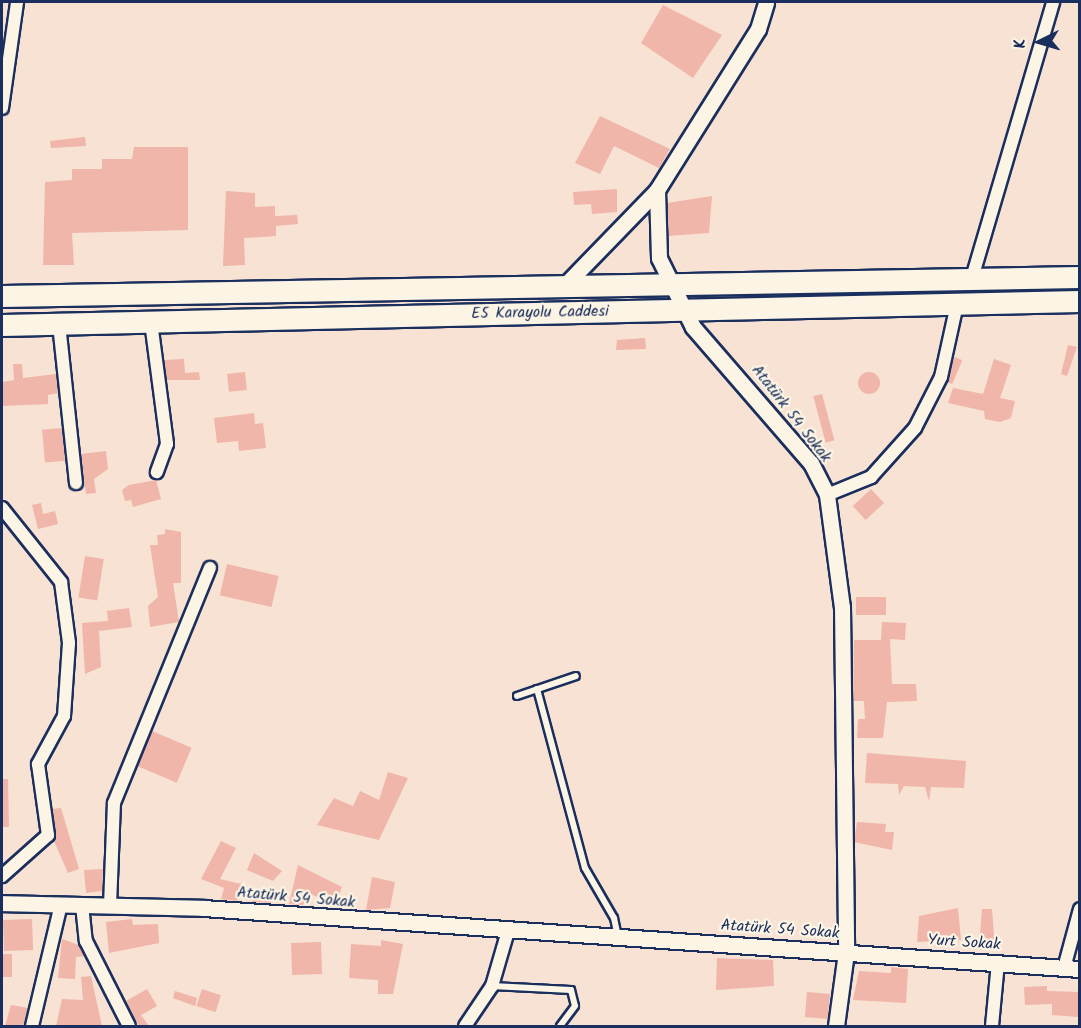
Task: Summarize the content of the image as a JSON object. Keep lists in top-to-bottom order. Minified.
{"streets":{"highway":["E5 Karayolu Caddesi"],"street":["Atatürk 54 Sokak","Yurt Sokak"]},"crossings":[["E5 Karayolu Caddesi","Atatürk 54 Sokak"],["Atatürk 54 Sokak","Yurt Sokak"]],"north":"left"}
